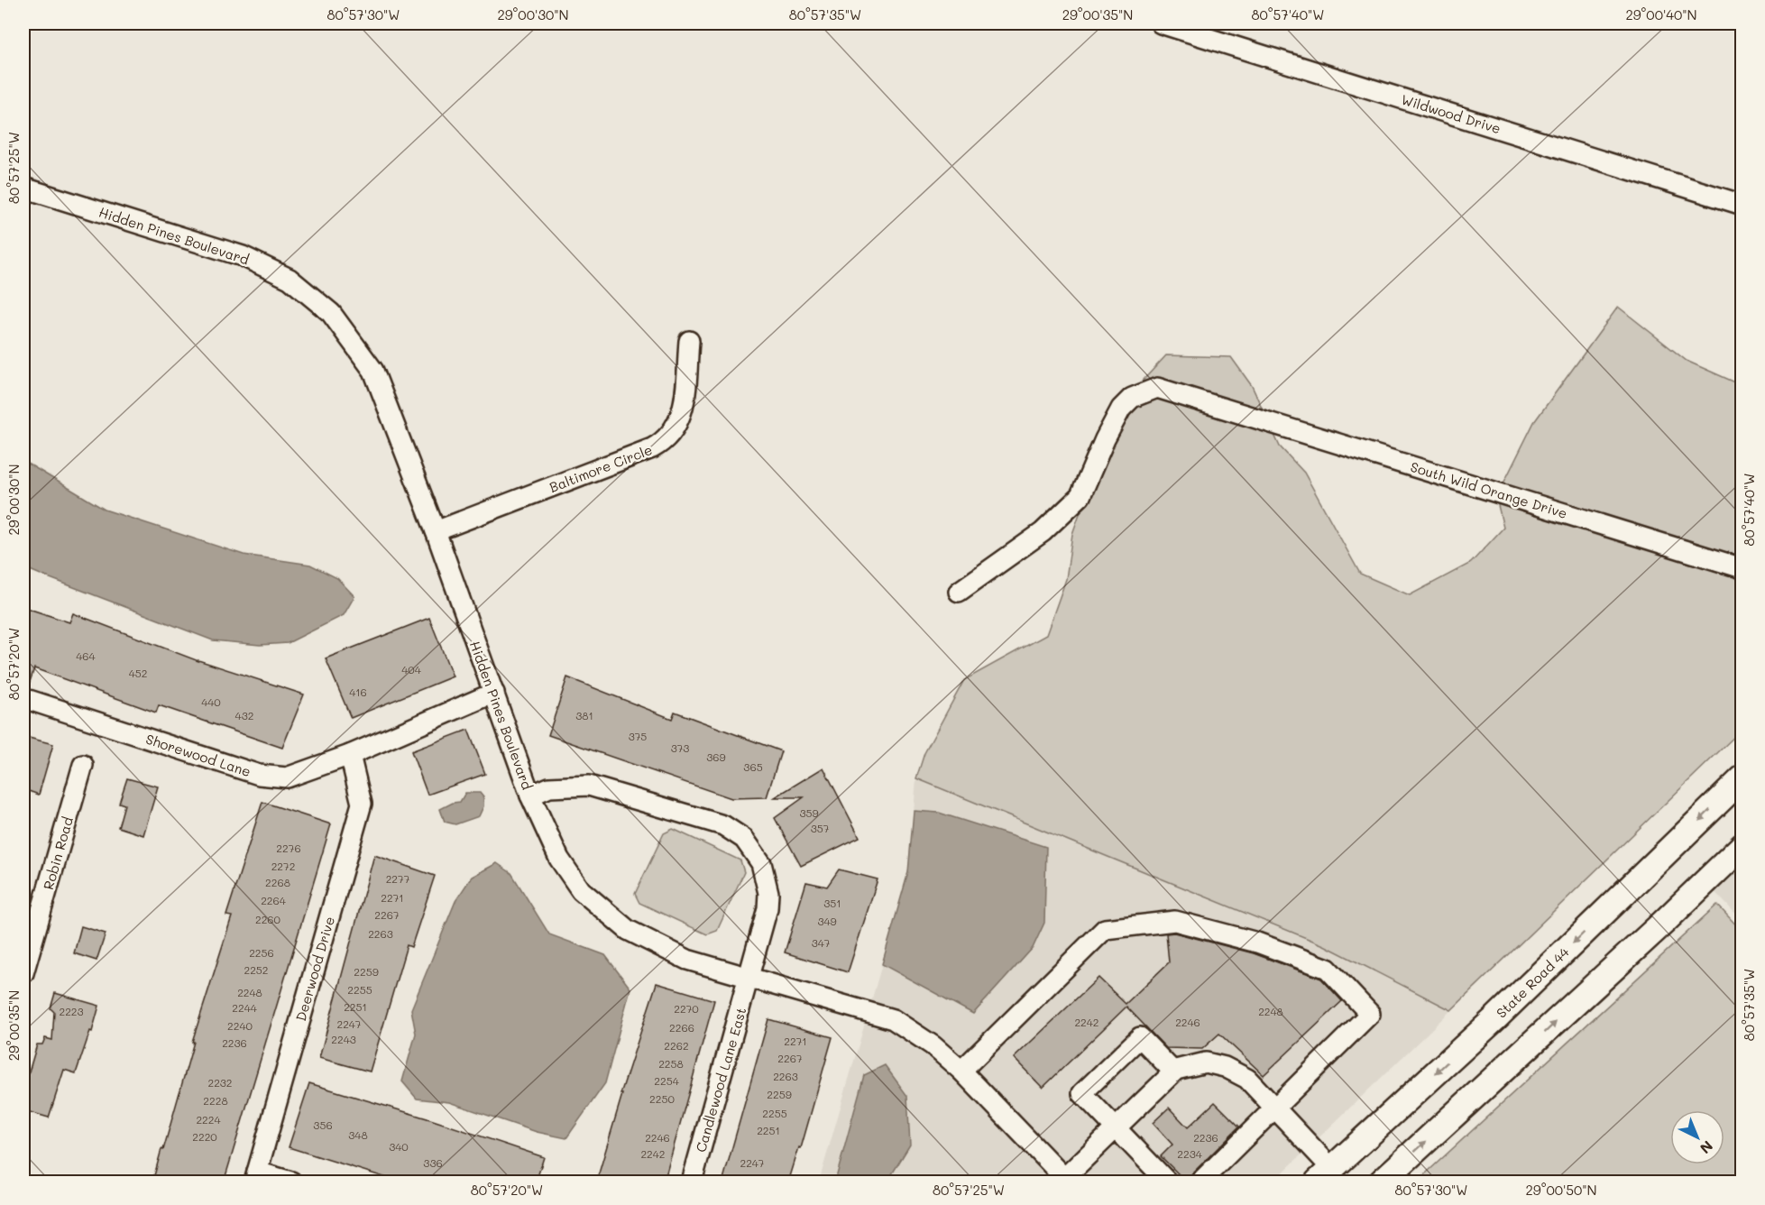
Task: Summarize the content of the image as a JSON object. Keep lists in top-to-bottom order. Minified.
{"streets":{"main road":["State Road 44"],"street":["Wildwood Drive","Hidden Pines Boulevard","Baltimore Circle","South Wild Orange Drive","Shorewood Lane","Robin Road","Deerwood Drive","Candlewood Lane East"]},"crossings":[["Hidden Pines Boulevard","Baltimore Circle"],["Hidden Pines Boulevard","Shorewood Lane"],["Hidden Pines Boulevard","Candlewood Lane East"],["Shorewood Lane","Deerwood Drive"]],"house_numbers":["464","404","452","416","440","432","381","375","373","369","365","359","357","2276","2272","2277","2268","2271","2264","351","2267","2260","349","2263","347","2256","2252","2259","2255","2248","2251","2244","2270","2223","2248","2242","2246","2247","2240","2266","2243","2271","2236","2262","2267","2258","2263","2254","2232","2259","2250","2228","2255","2224","356","2251","348","2220","2246","2236","340","2242","2234","336","2247"],"north":"bottom right","coordinates":["80°57'30\"W","29°00'30\"N","80°57'35\"W","29°00'35\"N","80°57'40\"W","29°00'40\"N","80°57'25\"W","80°57'20\"W","29°00'50\"N"]}
